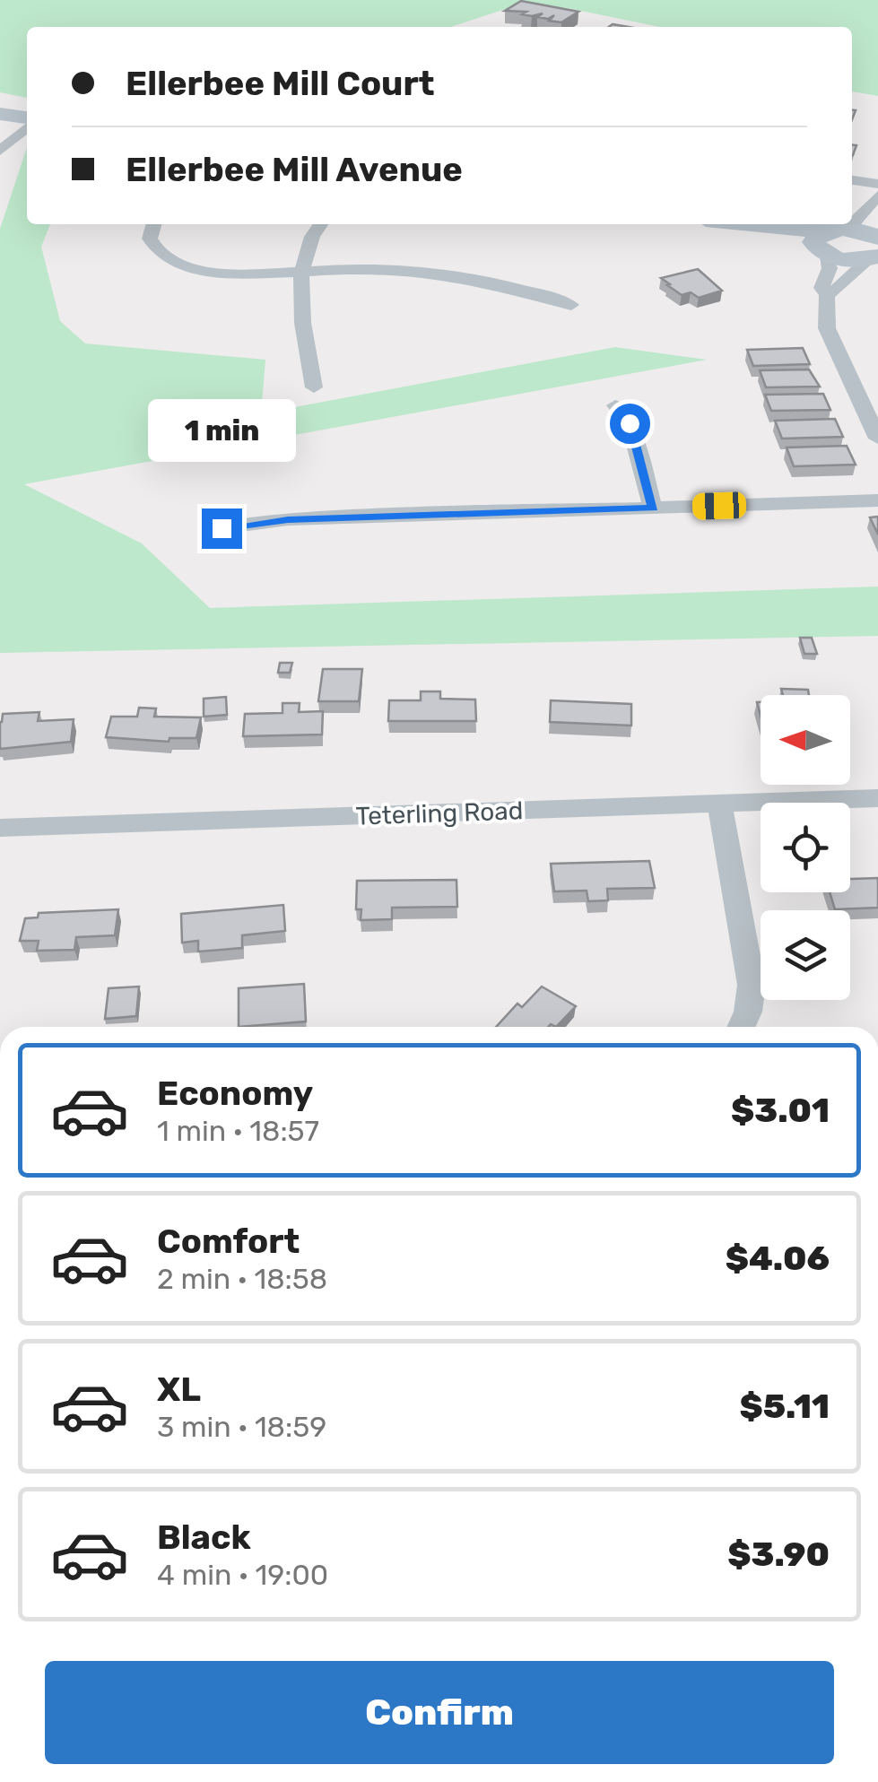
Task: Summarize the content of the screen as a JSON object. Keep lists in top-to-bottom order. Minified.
{"streets":{"street":["Teterling Road"]},"north":"left","page":{"banner":["Ellerbee Mill Court","Ellerbee Mill Avenue"],"bubble":"1 min","list":[{"name":"Economy","note":"1 min · 18:57","value":"$3.01"},{"name":"Comfort","note":"2 min · 18:58","value":"$4.06"},{"name":"XL","note":"3 min · 18:59","value":"$5.11"},{"name":"Black","note":"4 min · 19:00","value":"$3.90"}],"buttons":"Confirm"}}
